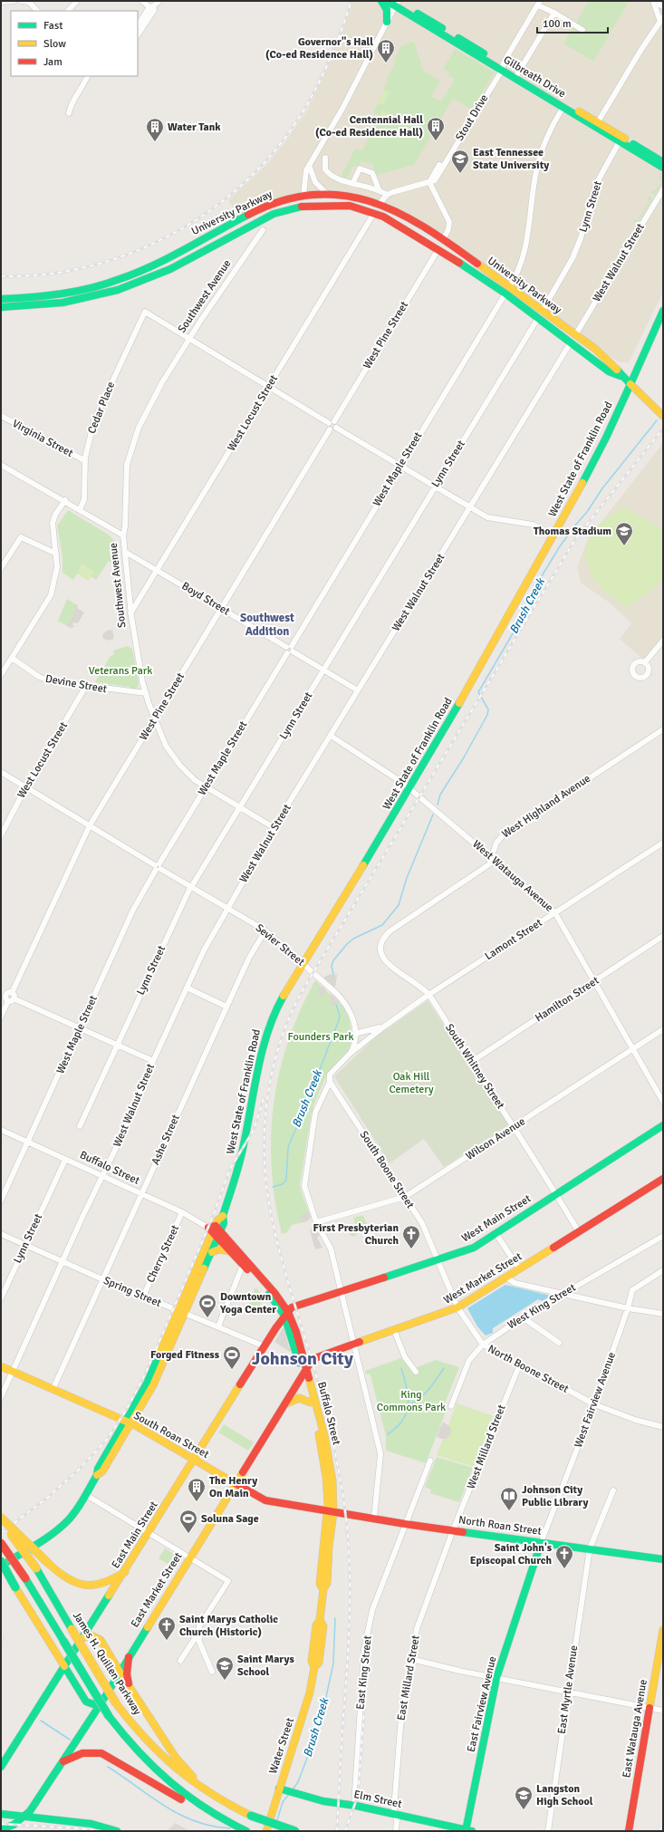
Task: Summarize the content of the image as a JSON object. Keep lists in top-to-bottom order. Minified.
{"streets":{"main road":["Gilbreath Drive","University Parkway","West State of Franklin Road","Buffalo Street","West Main Street","West Market Street","South Roan Street","North Roan Street","East Main Street","East Market Street","James H. Quillen Parkway","East Fairview Avenue","East Watauga Avenue","Water Street","Elm Street"],"street":["Stout Drive","Lynn Street","West Walnut Street","Southwest Avenue","West Pine Street","Cedar Place","West Locust Street","Virginia Street","West Maple Street","Boyd Street","Devine Street","West Highland Avenue","West Watauga Avenue","Lamont Street","Sevier Street","Hamilton Street","South Whitney Street","Wilson Avenue","Ashe Street","South Boone Street","Cherry Street","Spring Street","West King Street","North Boone Street","West Fairview Avenue","West Millard Street","East King Street","East Millard Street","East Myrtle Avenue"]},"crossings":[["Gilbreath Drive","Stout Drive"],["Gilbreath Drive","Lynn Street"],["Gilbreath Drive","West Maple Street"],["Lynn Street","University Parkway"],["Lynn Street","Southwest Avenue"],["Lynn Street","Boyd Street"],["Lynn Street","Sevier Street"],["Lynn Street","Buffalo Street"],["Lynn Street","Spring Street"],["University Parkway","West Walnut Street"],["University Parkway","West Pine Street"],["University Parkway","West Locust Street"],["University Parkway","West State of Franklin Road"],["University Parkway","West Maple Street"],["West Walnut Street","Southwest Avenue"],["West Walnut Street","Boyd Street"],["West Walnut Street","West Watauga Avenue"],["West Walnut Street","Sevier Street"],["West Walnut Street","Buffalo Street"],["West Walnut Street","Spring Street"],["West Walnut Street","South Roan Street"],["Southwest Avenue","West Pine Street"],["Southwest Avenue","Cedar Place"],["Southwest Avenue","West Locust Street"],["Southwest Avenue","West Maple Street"],["Southwest Avenue","Boyd Street"],["Southwest Avenue","Devine Street"],["West Pine Street","Boyd Street"],["West Pine Street","Sevier Street"],["Cedar Place","Virginia Street"],["West Locust Street","Boyd Street"],["West Locust Street","Devine Street"],["West Locust Street","Sevier Street"],["West State of Franklin Road","West Watauga Avenue"],["West State of Franklin Road","Sevier Street"],["West State of Franklin Road","Buffalo Street"],["West State of Franklin Road","Spring Street"],["West State of Franklin Road","South Roan Street"],["West Maple Street","Boyd Street"],["West Maple Street","Sevier Street"],["West Maple Street","Buffalo Street"],["West Highland Avenue","West Watauga Avenue"],["West Highland Avenue","South Whitney Street"],["West Watauga Avenue","Lamont Street"],["West Watauga Avenue","Hamilton Street"],["West Watauga Avenue","Wilson Avenue"],["Lamont Street","Sevier Street"],["Lamont Street","South Whitney Street"],["Lamont Street","Wilson Avenue"],["Lamont Street","South Boone Street"],["Lamont Street","West Main Street"],["Lamont Street","West Market Street"],["Lamont Street","North Roan Street"],["Sevier Street","Ashe Street"],["Hamilton Street","South Whitney Street"],["South Whitney Street","Wilson Avenue"],["South Whitney Street","West Main Street"],["South Whitney Street","West Market Street"],["Wilson Avenue","South Boone Street"],["Ashe Street","Buffalo Street"],["Ashe Street","Spring Street"],["Ashe Street","South Roan Street"],["Buffalo Street","West Main Street"],["Buffalo Street","Cherry Street"],["Buffalo Street","West Market Street"],["Buffalo Street","South Roan Street"],["Buffalo Street","North Roan Street"],["Buffalo Street","East Main Street"],["Buffalo Street","East Market Street"],["Buffalo Street","Water Street"],["South Boone Street","West Main Street"],["South Boone Street","North Boone Street"],["West Main Street","North Boone Street"],["West Main Street","East Main Street"],["Cherry Street","Spring Street"],["West Market Street","North Boone Street"],["West Market Street","East Market Street"],["Spring Street","East Main Street"],["West King Street","North Boone Street"],["North Boone Street","West Fairview Avenue"],["North Boone Street","West Millard Street"],["West Fairview Avenue","North Roan Street"],["West Fairview Avenue","East Fairview Avenue"],["South Roan Street","North Roan Street"],["South Roan Street","East Main Street"],["South Roan Street","East Market Street"],["South Roan Street","Water Street"],["West Millard Street","North Roan Street"],["West Millard Street","East Millard Street"],["North Roan Street","East King Street"],["North Roan Street","East Millard Street"],["North Roan Street","East Myrtle Avenue"],["North Roan Street","East Fairview Avenue"],["North Roan Street","Water Street"],["East Main Street","East Market Street"],["East King Street","Elm Street"],["East Millard Street","Elm Street"],["East Fairview Avenue","Elm Street"],["Water Street","Elm Street"]],"districts":["Southwest Addition","Johnson City"],"water":["Brush Creek"],"parks":["Veterans Park","Founders Park","Oak Hill Cemetery","King Commons Park"],"places":{"building":["Governor\"s Hall (Co-ed Residence Hall)","Centennial Hall (Co-ed Residence Hall)","Water Tank","The Henry On Main"],"school or university":["East Tennessee State University","Thomas Stadium","Saint Marys School","Langston High School"],"church":["First Presbyterian Church","Saint John's Episcopal Church","Saint Marys Catholic Church (Historic)"],"sports":["Downtown Yoga Center","Forged Fitness","Soluna Sage"],"library":["Johnson City Public Library"]},"legend":["Fast","Slow","Jam"],"scale_bar":"100 m"}
